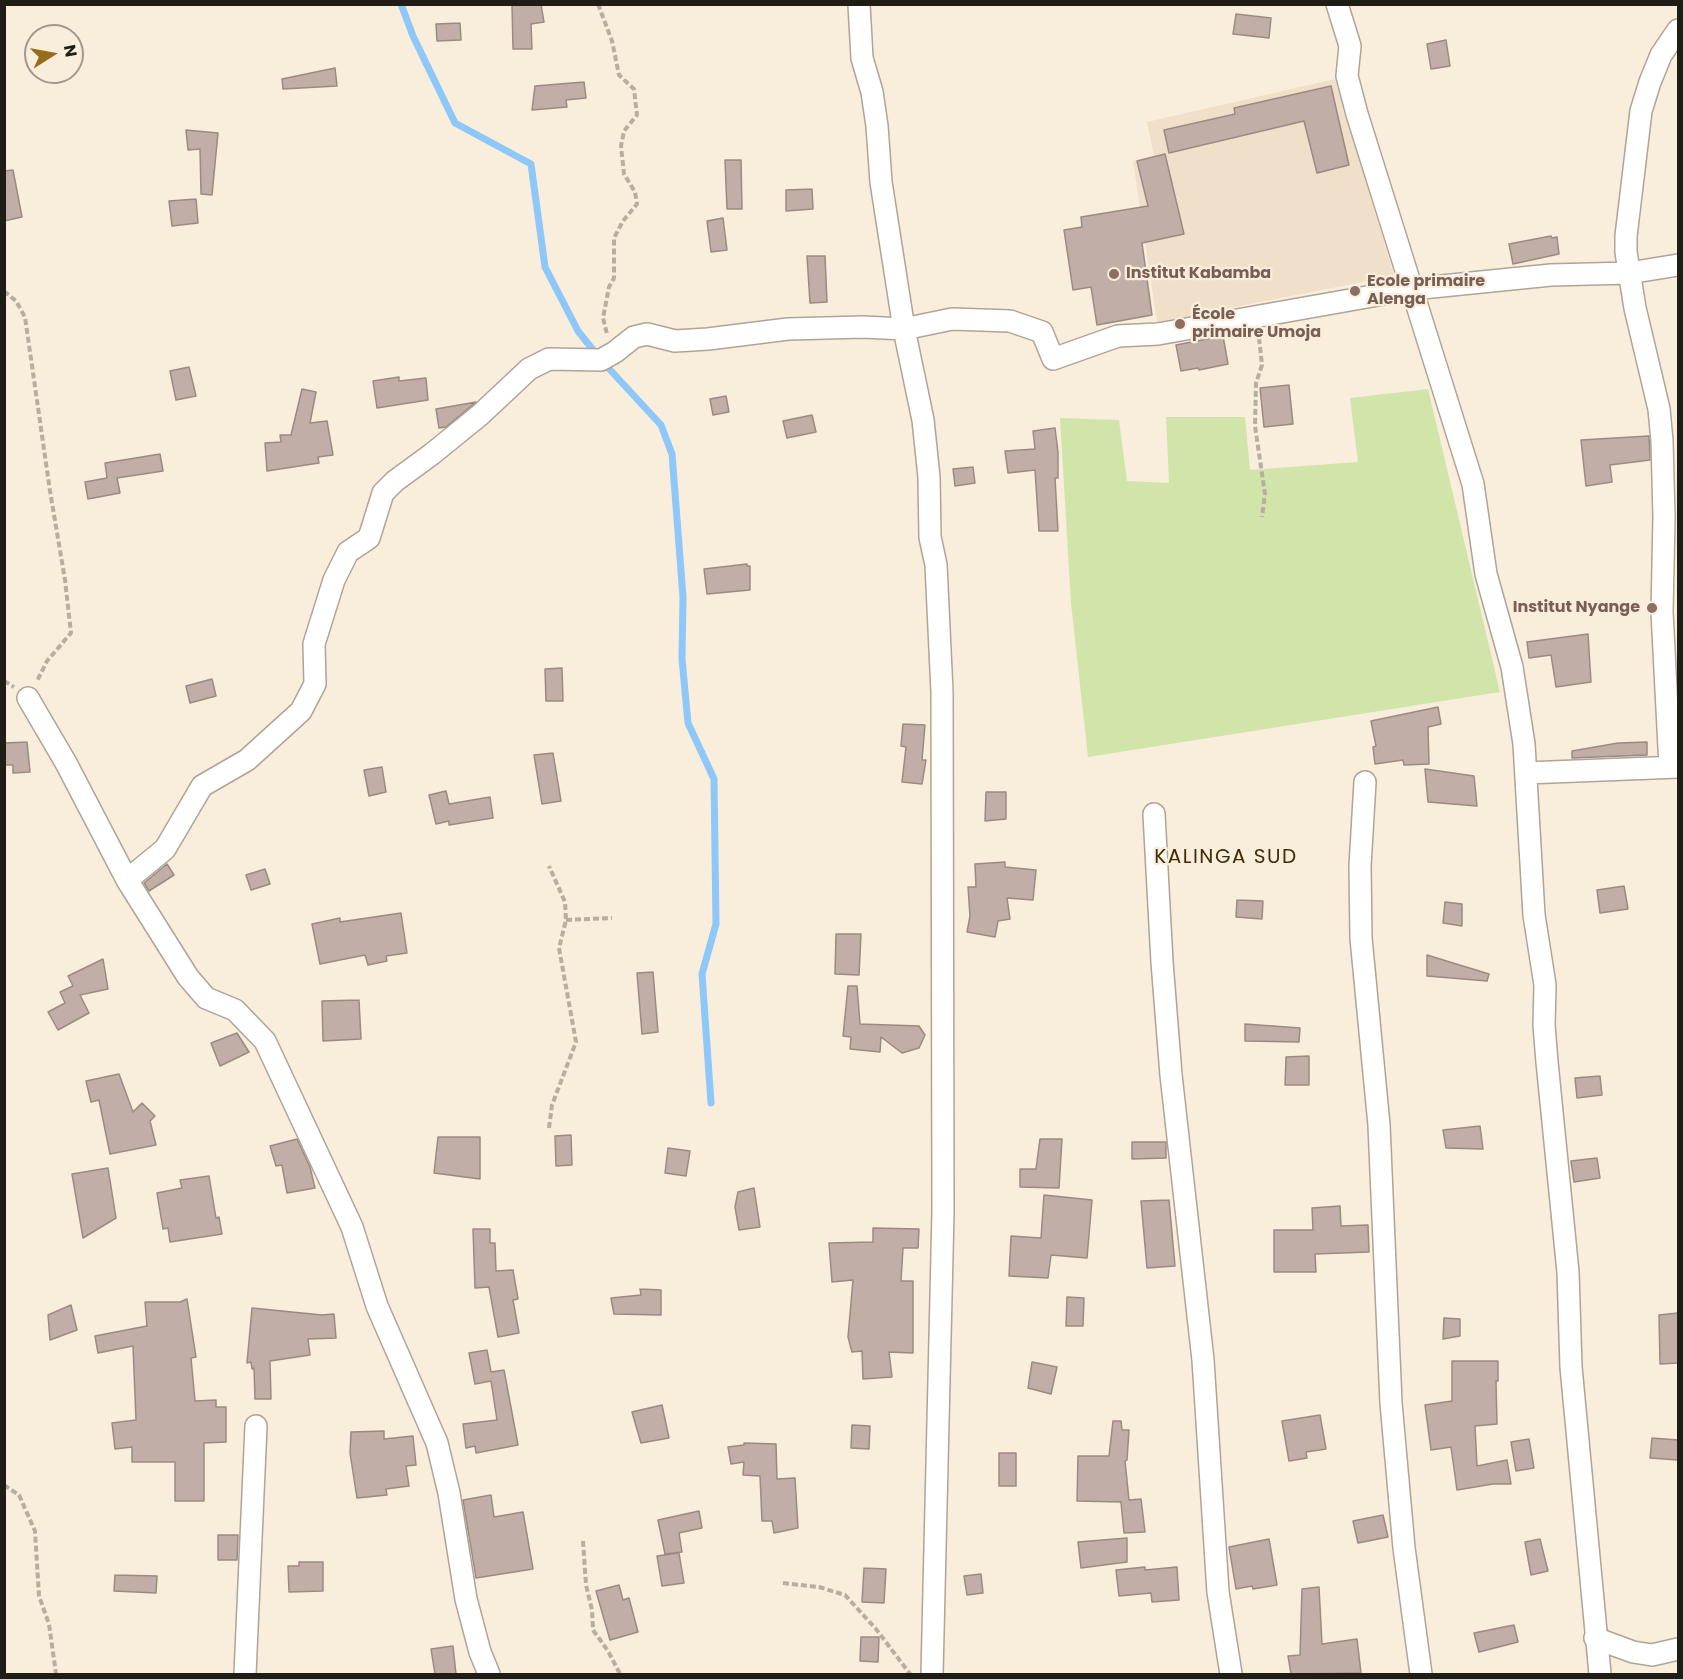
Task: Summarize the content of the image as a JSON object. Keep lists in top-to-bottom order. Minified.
{"districts":["KALINGA SUD"],"places":["Institut Kabamba","Ecole primaire Alenga","École primaire Umoja","Institut Nyange"],"north":"right"}
